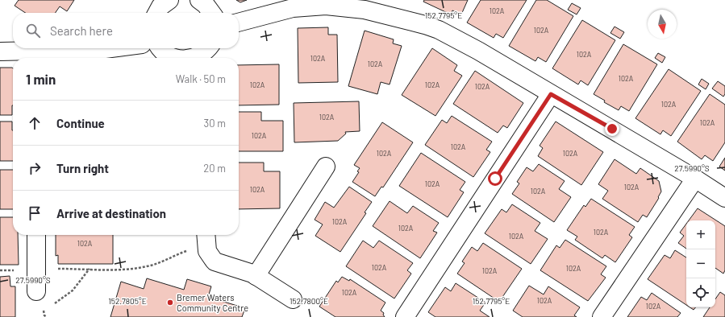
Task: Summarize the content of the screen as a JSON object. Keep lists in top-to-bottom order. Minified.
{"places":["Bremer Waters Community Centre"],"house_numbers":["102A","102A","102A","102A","102A","102A","102A","102A","102A","102A","102A","102A","102A","102A","102A","102A","102A","102A","102A","102A","102A","102A","102A","102A","102A","102A","102A","102A","102A","102A","102A"],"north":"bottom","page":{"search":"Search here","heading":["1 min","Walk · 50 m"],"list":[["Continue","30 m"],["Turn right","20 m"],"Arrive at destination"],"map_buttons":["+","−"]},"coordinates":["152.7795°E","27.5990°S","152.7805°E","152.7800°E"]}
